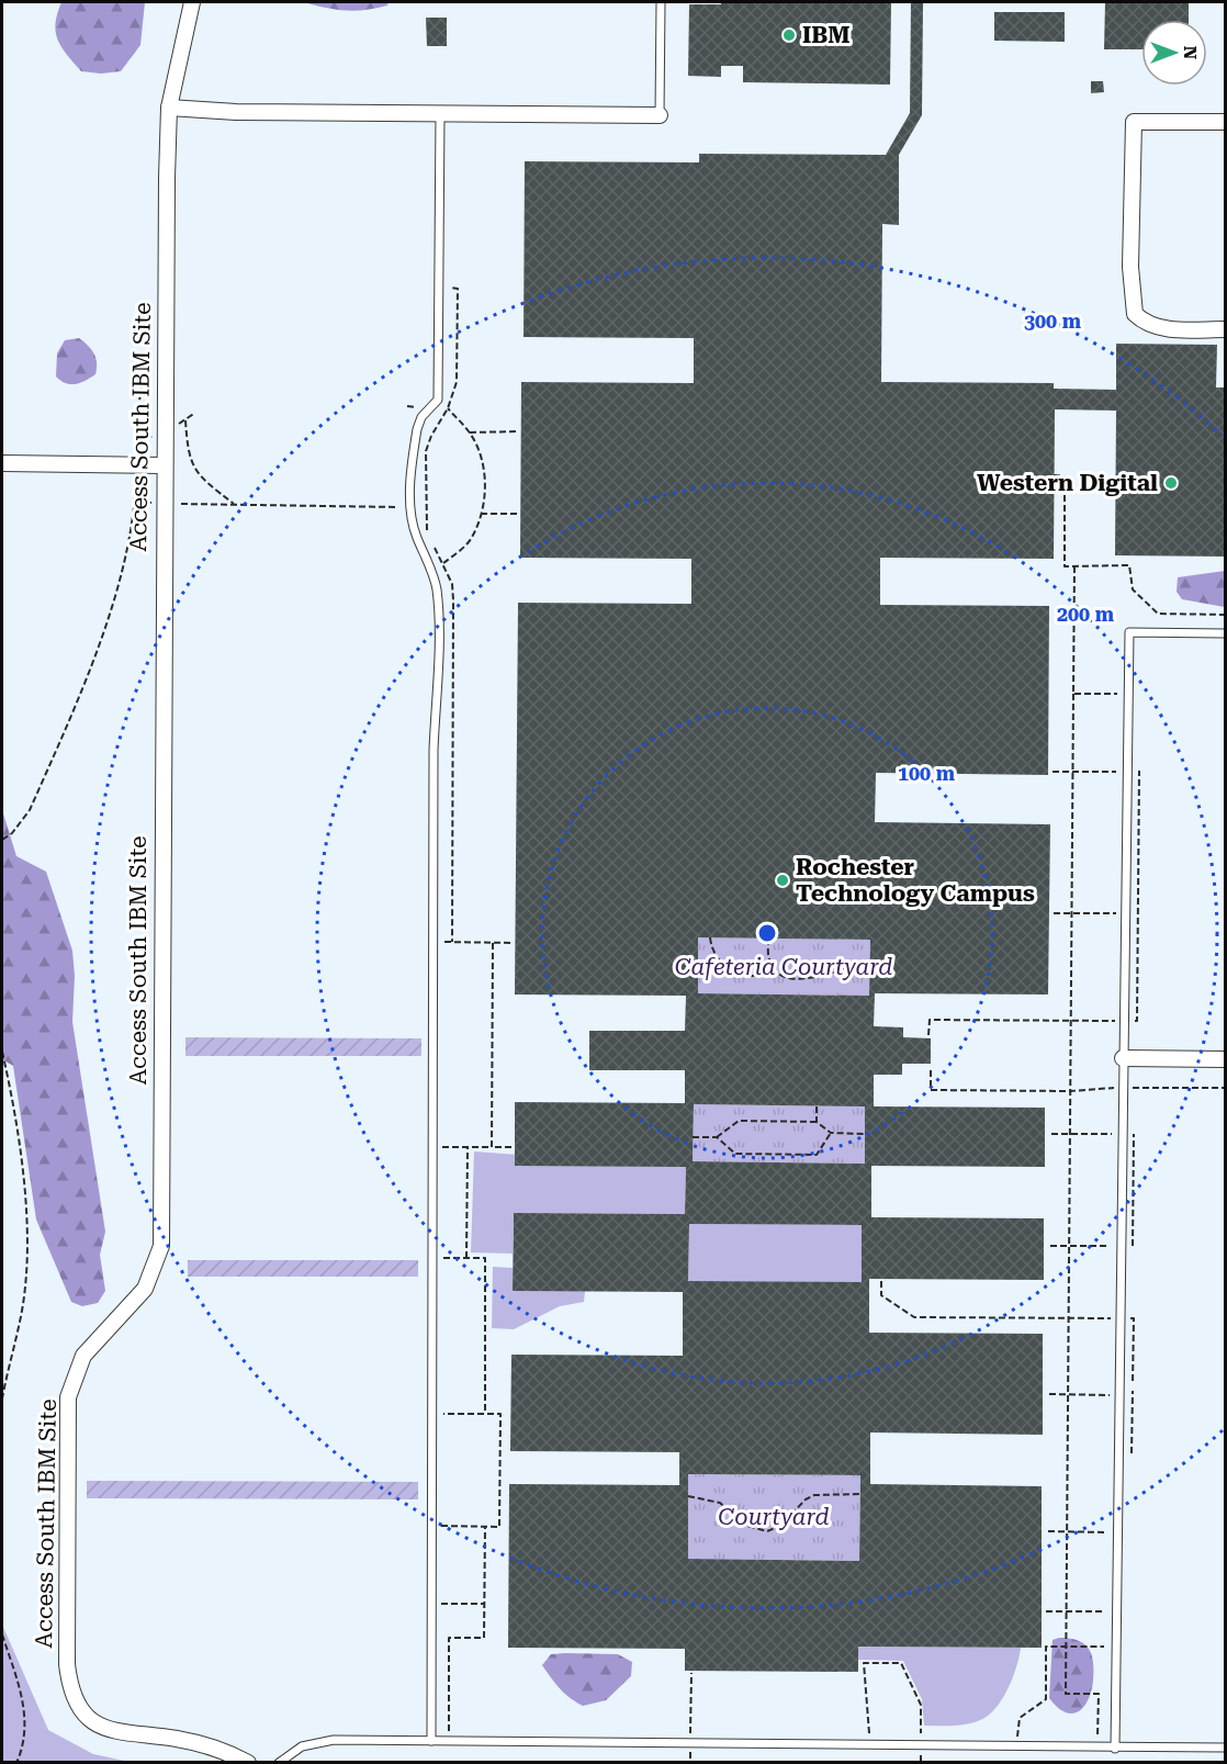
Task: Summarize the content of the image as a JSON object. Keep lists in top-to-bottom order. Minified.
{"streets":{"street":["Access South IBM Site"]},"parks":["Cafeteria Courtyard","Courtyard"],"places":["IBM","Western Digital","Rochester Technology Campus"],"north":"right","rings":["300 m","200 m","100 m"]}
